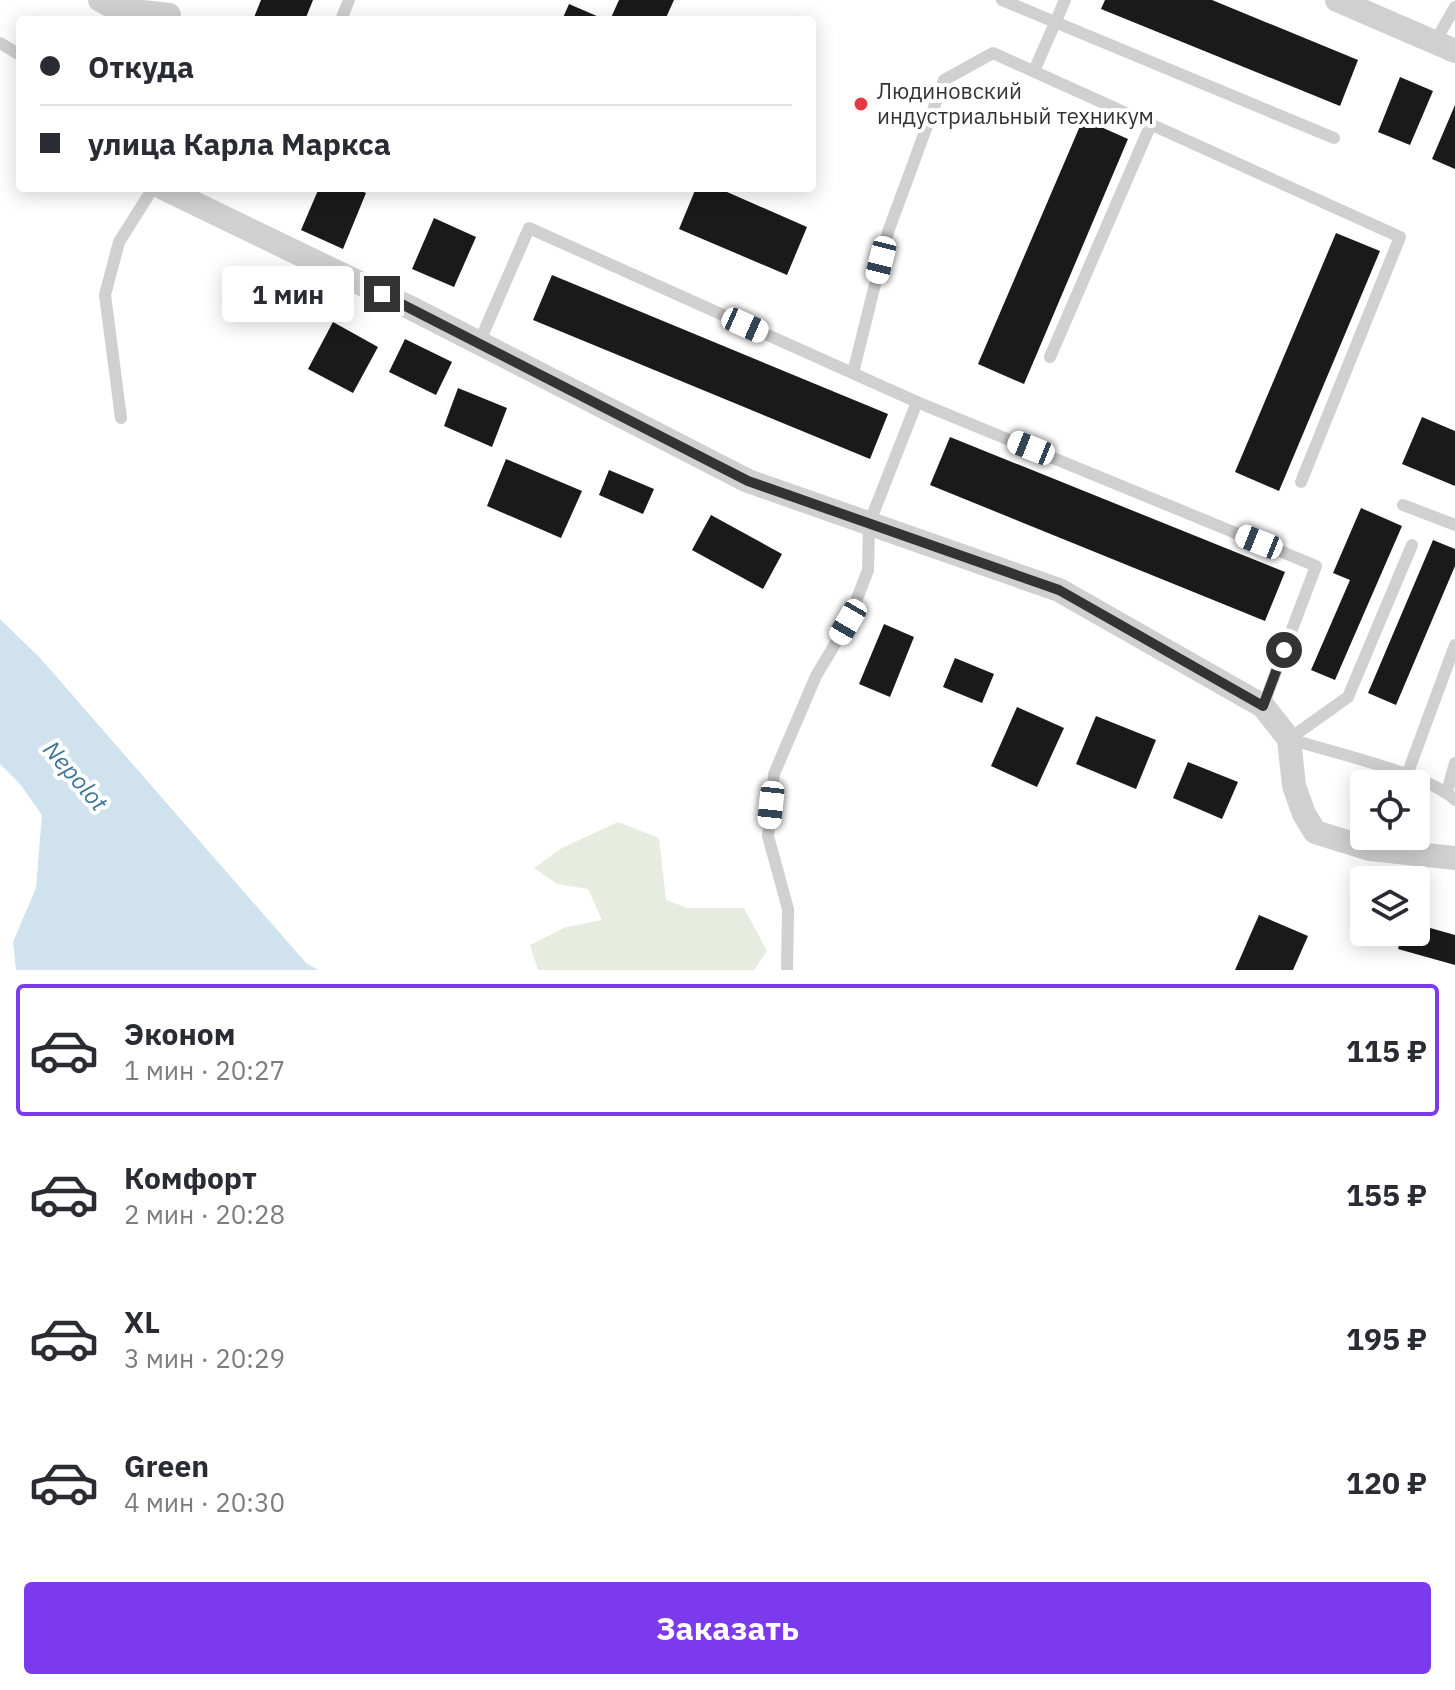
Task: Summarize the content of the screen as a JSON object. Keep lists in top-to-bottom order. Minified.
{"water":["Nepolot"],"places":["Людиновский индустриальный техникум"],"page":{"banner":["Откуда","улица Карла Маркса"],"bubble":"1 мин","list":[{"name":"Эконом","note":"1 мин · 20:27","value":"115 ₽"},{"name":"Комфорт","note":"2 мин · 20:28","value":"155 ₽"},{"name":"XL","note":"3 мин · 20:29","value":"195 ₽"},{"name":"Green","note":"4 мин · 20:30","value":"120 ₽"}],"buttons":"Заказать"}}
